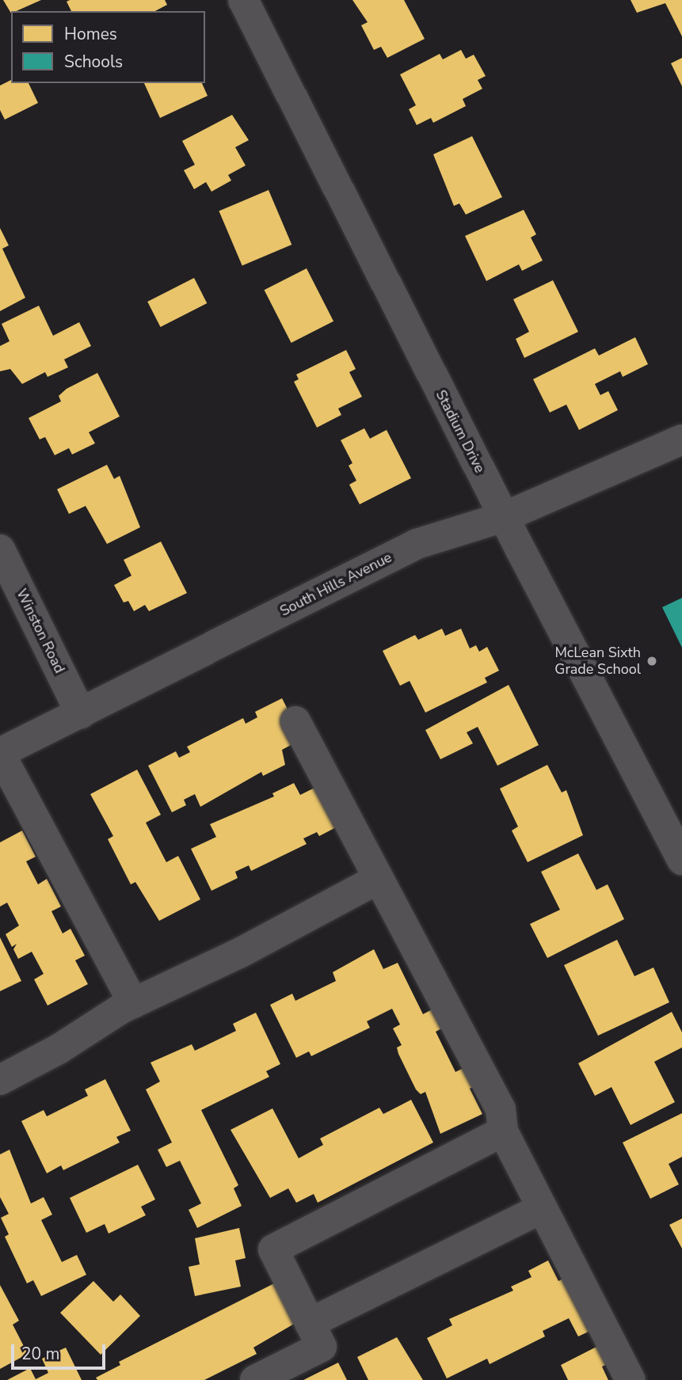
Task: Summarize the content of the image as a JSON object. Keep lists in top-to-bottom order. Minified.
{"streets":{"street":["Stadium Drive","South Hills Avenue","Winston Road"]},"crossings":[["Stadium Drive","South Hills Avenue"],["South Hills Avenue","Winston Road"]],"places":["McLean Sixth Grade School"],"legend":["Homes","Schools"],"scale_bar":"20 m"}
